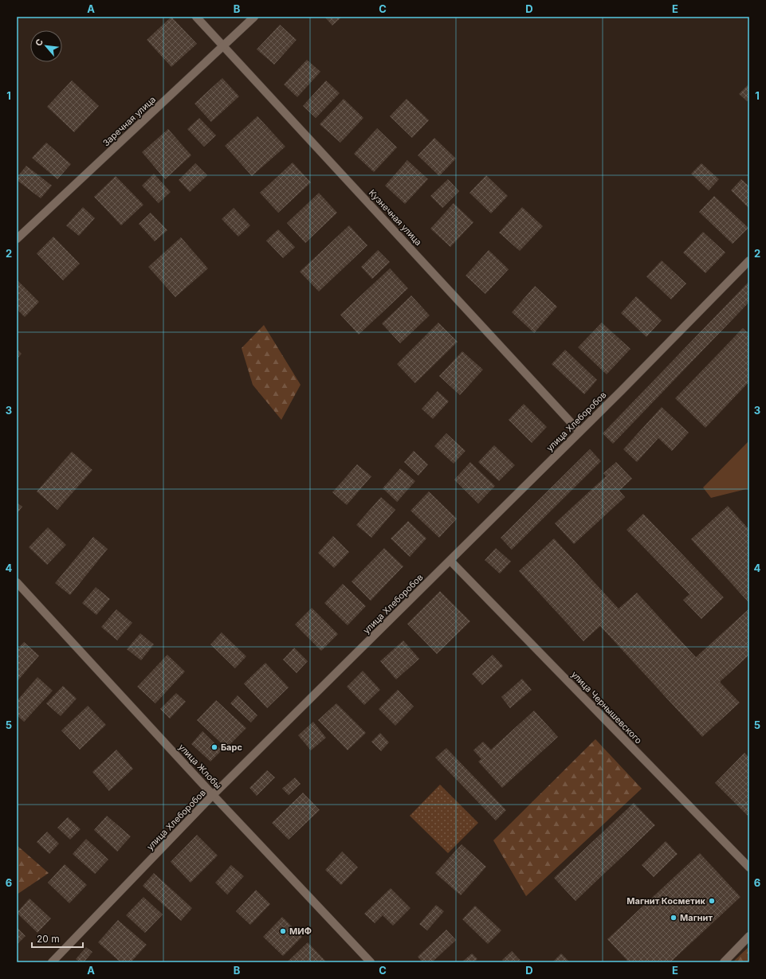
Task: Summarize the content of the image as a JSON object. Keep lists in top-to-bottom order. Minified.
{"streets":{"street":["Заречная улица","Кузнечная улица","улица Хлеборобов","улица Чернышевского","улица Жлобы"]},"crossings":[["Заречная улица","Кузнечная улица"],["Кузнечная улица","улица Хлеборобов"],["улица Хлеборобов","улица Чернышевского"],["улица Хлеборобов","улица Жлобы"]],"places":["Барс","Магнит Косметик","Магнит","МИФ"],"scale_bar":"20 m","north":"top left","grid":{"columns":["A","B","C","D","E"],"rows":["1","2","3","4","5","6"]}}
